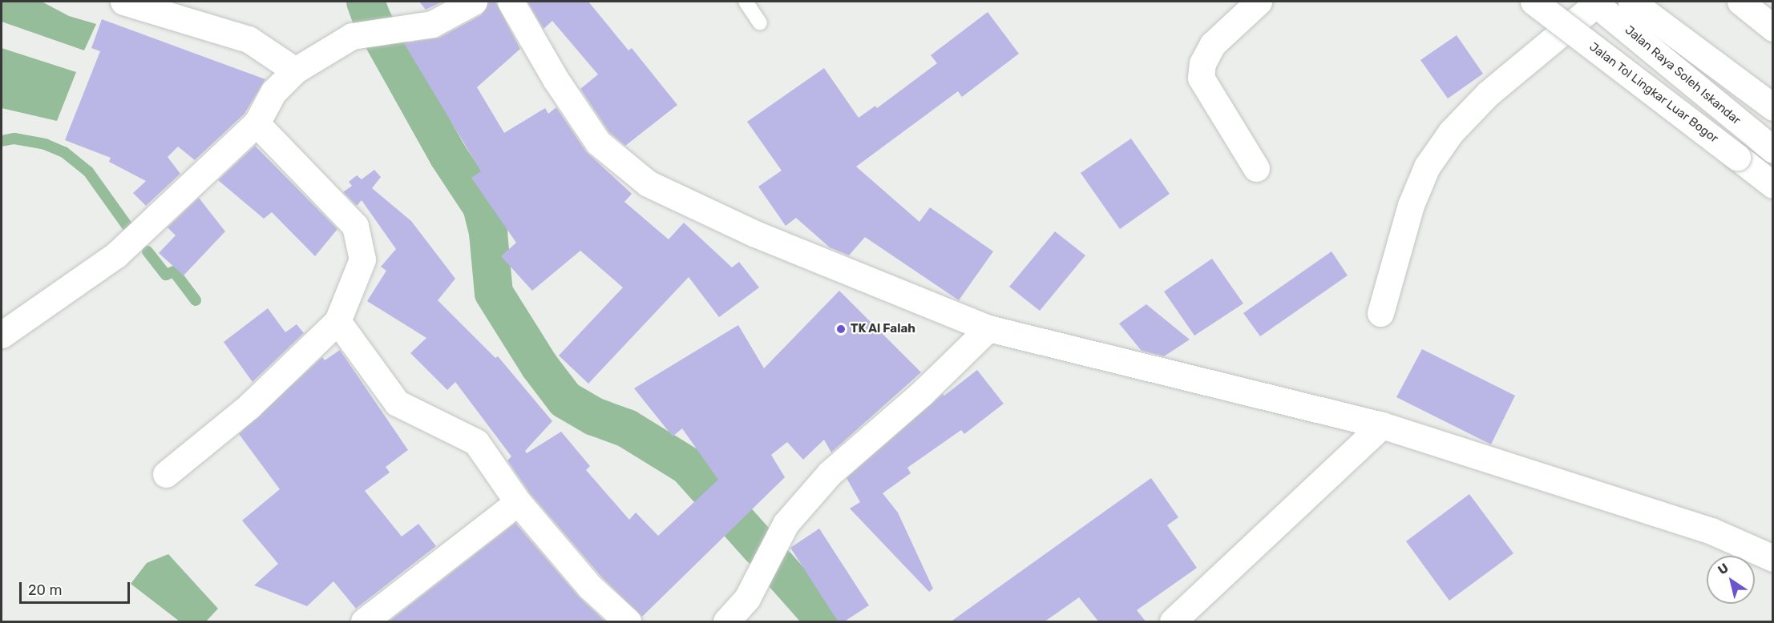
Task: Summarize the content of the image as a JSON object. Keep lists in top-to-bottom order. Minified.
{"streets":{"main road":["Jalan Raya Soleh Iskandar","Jalan Tol Lingkar Luar Bogor"]},"places":["TK Al Falah"],"scale_bar":"20 m","north":"top left"}
